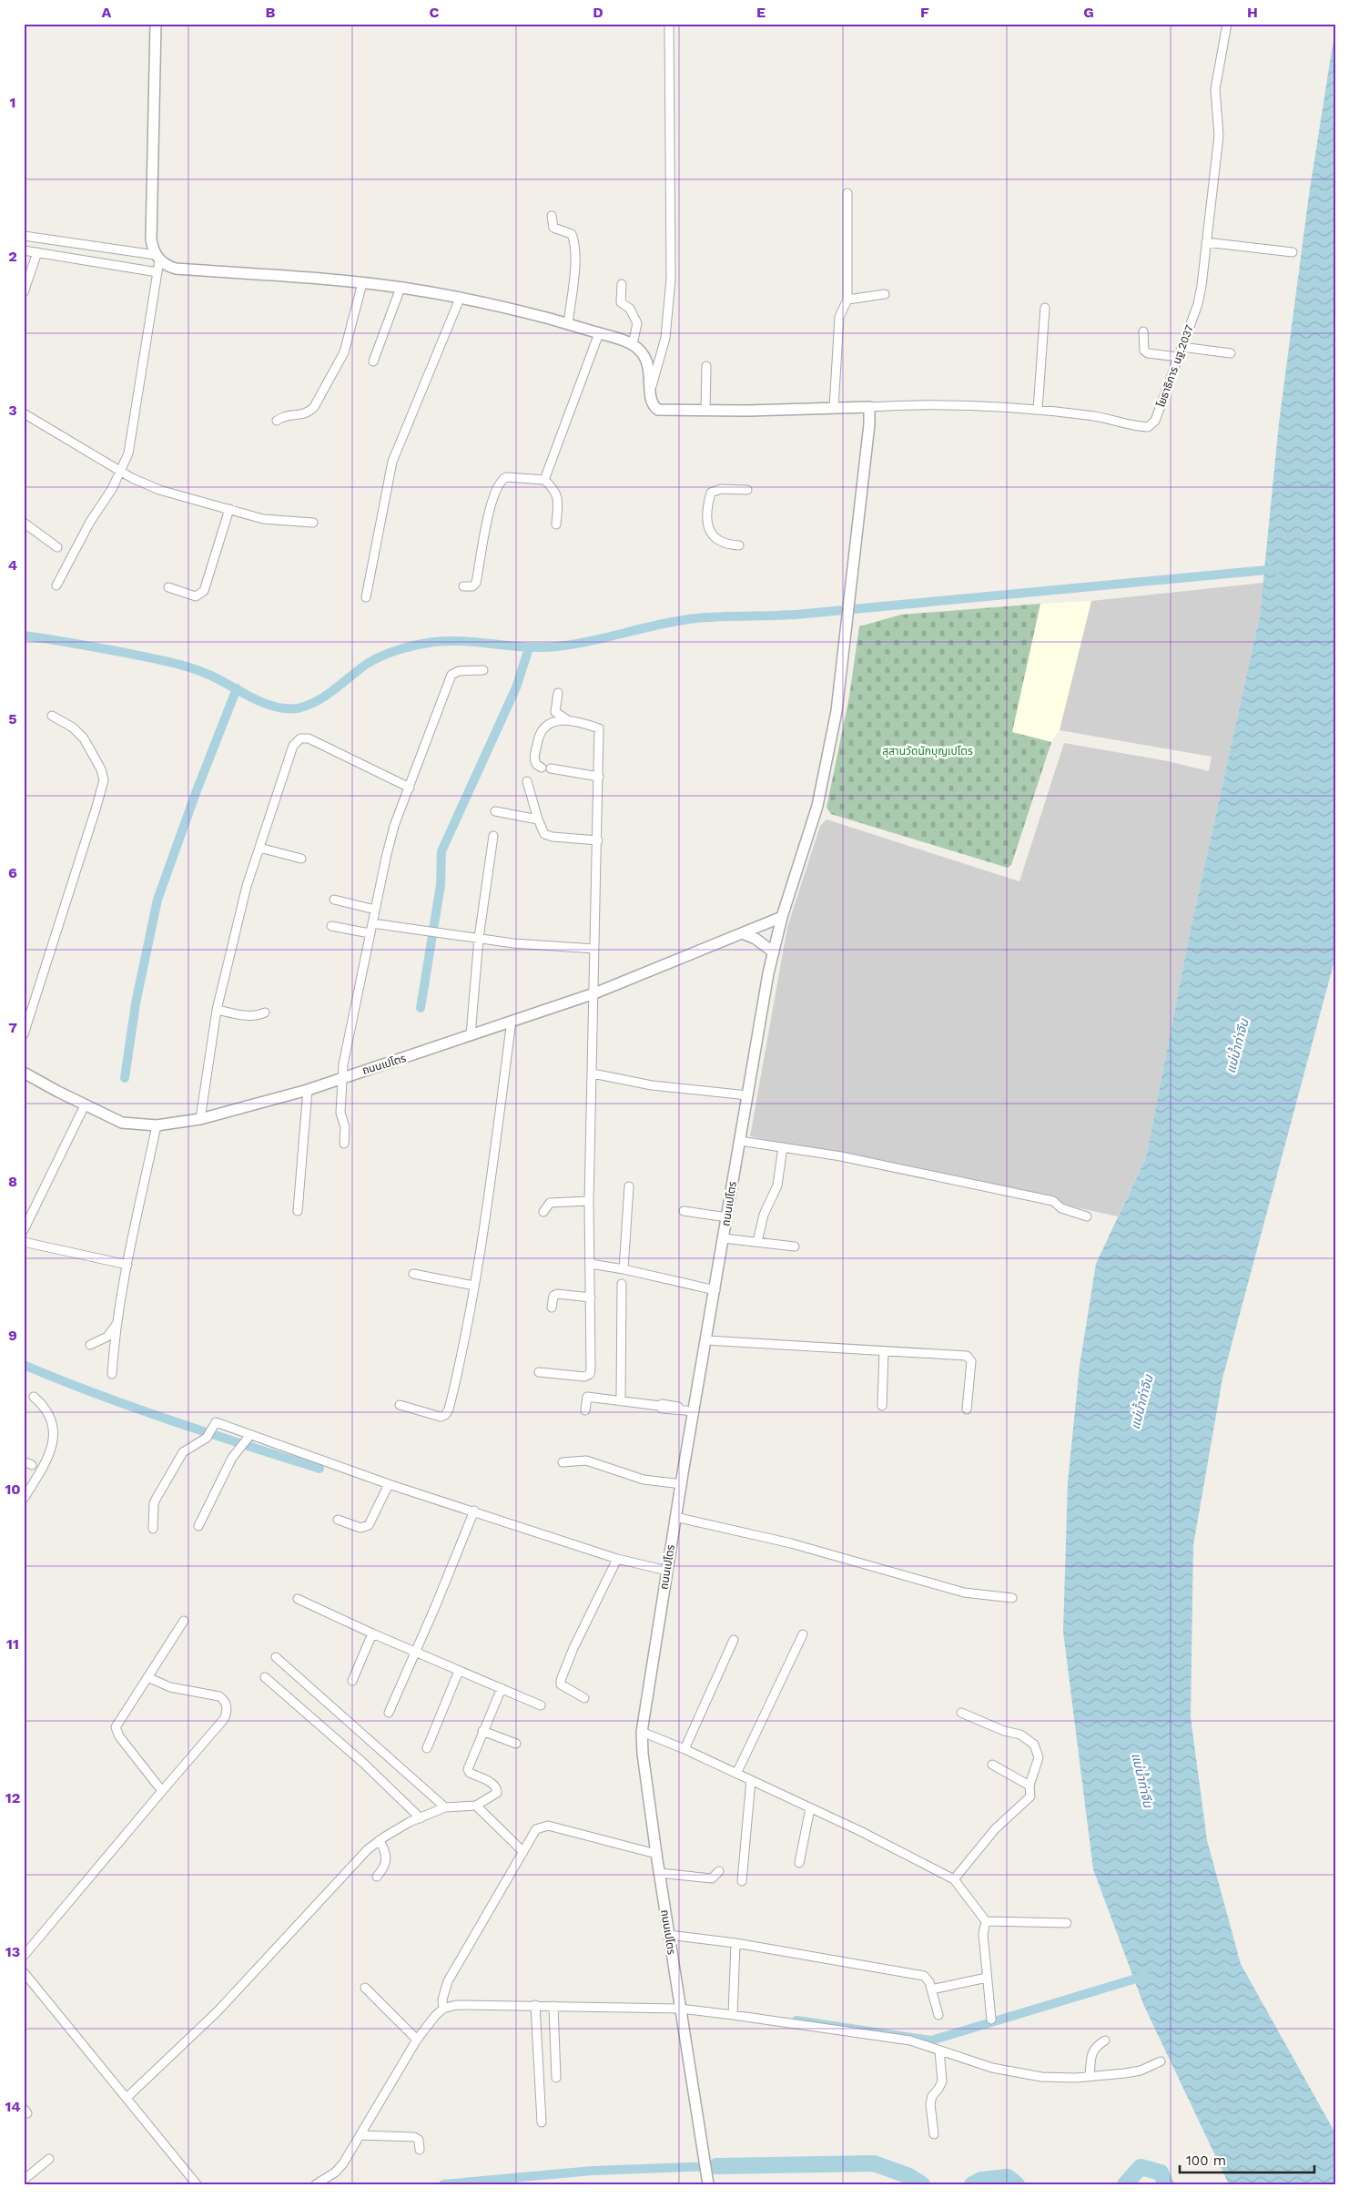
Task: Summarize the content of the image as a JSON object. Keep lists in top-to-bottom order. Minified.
{"streets":{"street":["โยธาธิการ นฐ.2037","ถนนเปโตร"]},"water":["แม่น้ำท่าจีน"],"parks":["สุสานวัดนักบุญเปโตร"],"scale_bar":"100 m","grid":{"columns":["A","B","C","D","E","F","G","H"],"rows":["1","2","3","4","5","6","7","8","9","10","11","12","13","14"]}}
